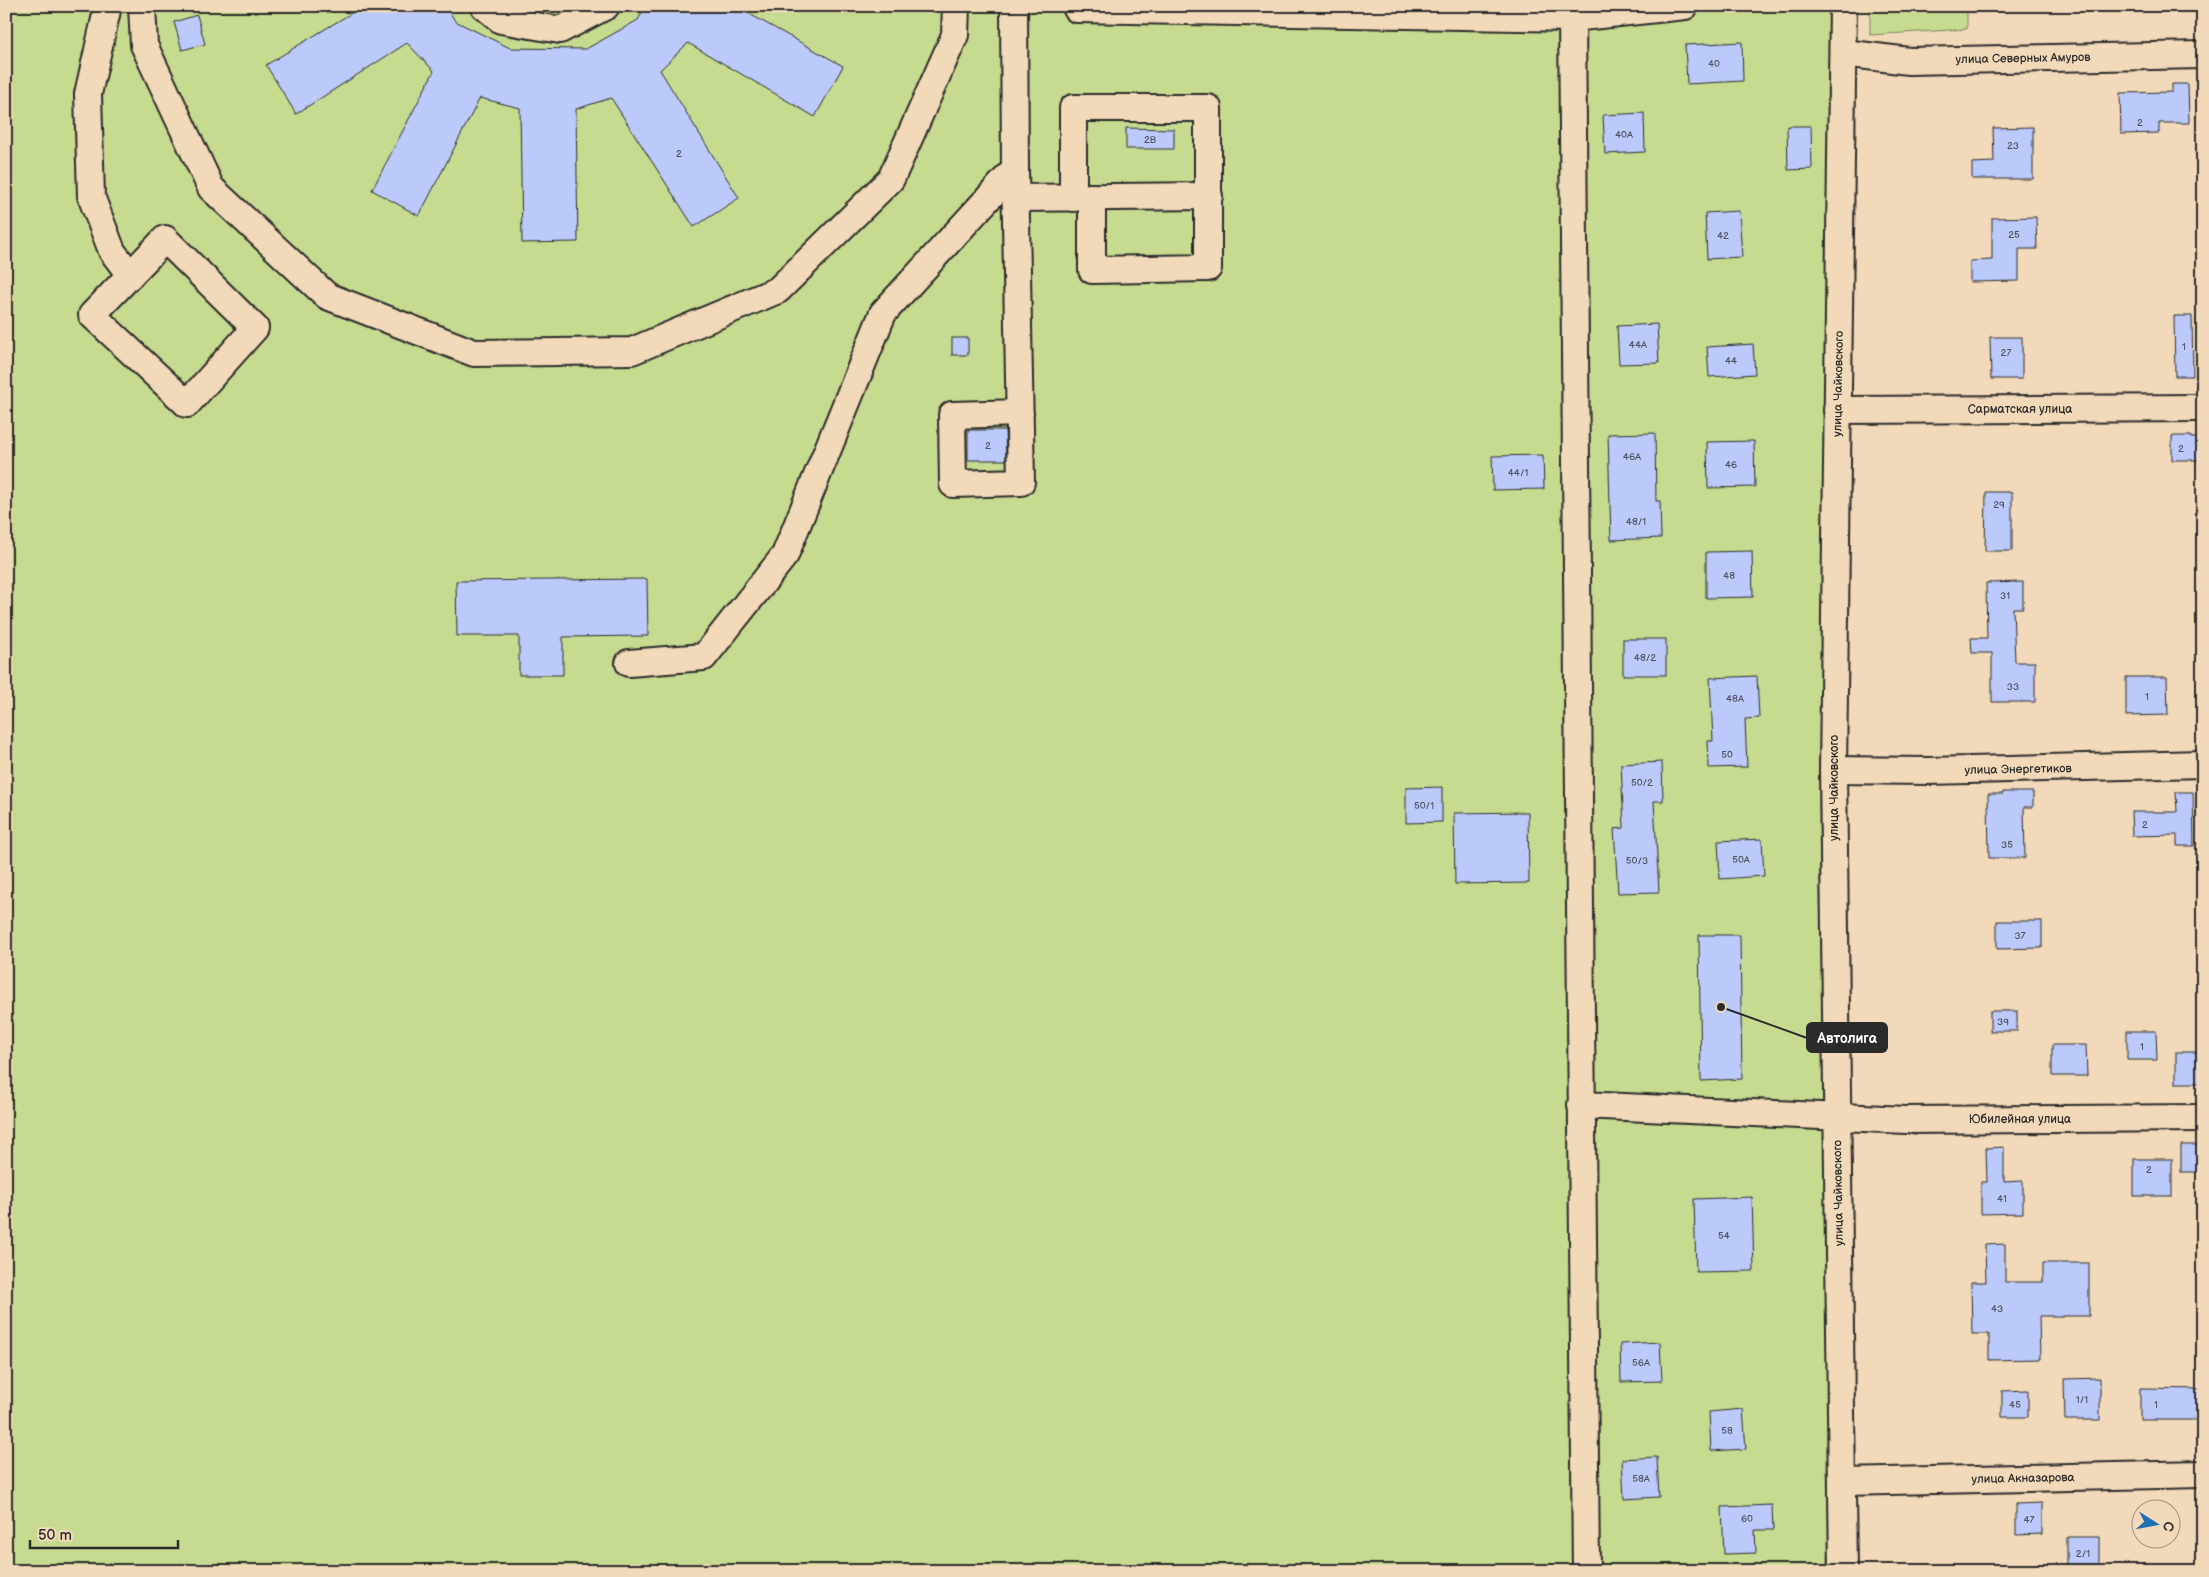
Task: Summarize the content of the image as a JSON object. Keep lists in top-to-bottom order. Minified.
{"streets":{"street":["улица Северных Амуров","улица Чайковского","Сарматская улица","улица Энергетиков","Юбилейная улица","улица Акназарова"]},"crossings":[["улица Северных Амуров","улица Чайковского"],["улица Чайковского","Сарматская улица"],["улица Чайковского","улица Энергетиков"],["улица Чайковского","Юбилейная улица"],["улица Чайковского","улица Акназарова"]],"places":["Автолига"],"house_numbers":["40","2","40А","2В","23","2","25","42","44А","1","27","44","2","2","46А","46","44/1","29","48/1","48","31","48/2","33","1","48А","50","50/2","50/1","2","35","50А","50/3","37","39","1","2","41","54","43","56А","1/1","45","1","58","58А","60","47","2/1"],"scale_bar":"50 m","north":"right"}
